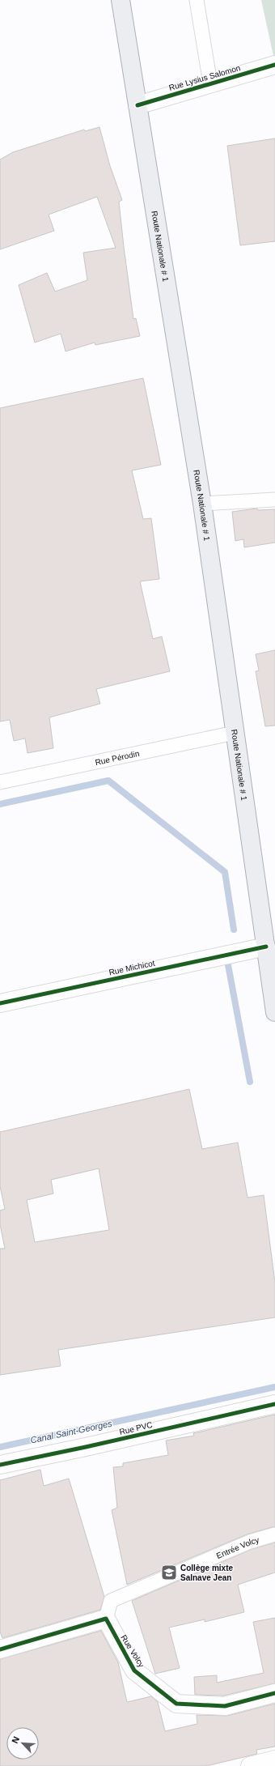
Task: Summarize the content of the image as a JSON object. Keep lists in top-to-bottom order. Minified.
{"streets":{"main road":["Route Nationale # 1"],"street":["Rue Lysius Salomon","Rue Michicot","Rue PVC","Rue Volcy"],"lane":["Rue Pérodin","Entrée Volcy"]},"crossings":[["Rue Lysius Salomon","Route Nationale # 1"],["Route Nationale # 1","Rue Pérodin"],["Route Nationale # 1","Rue Michicot"],["Entrée Volcy","Rue Volcy"]],"water":["Canal Saint-Georges"],"places":{"school or university":["Collège mixte Salnave Jean"]},"north":"top left"}
